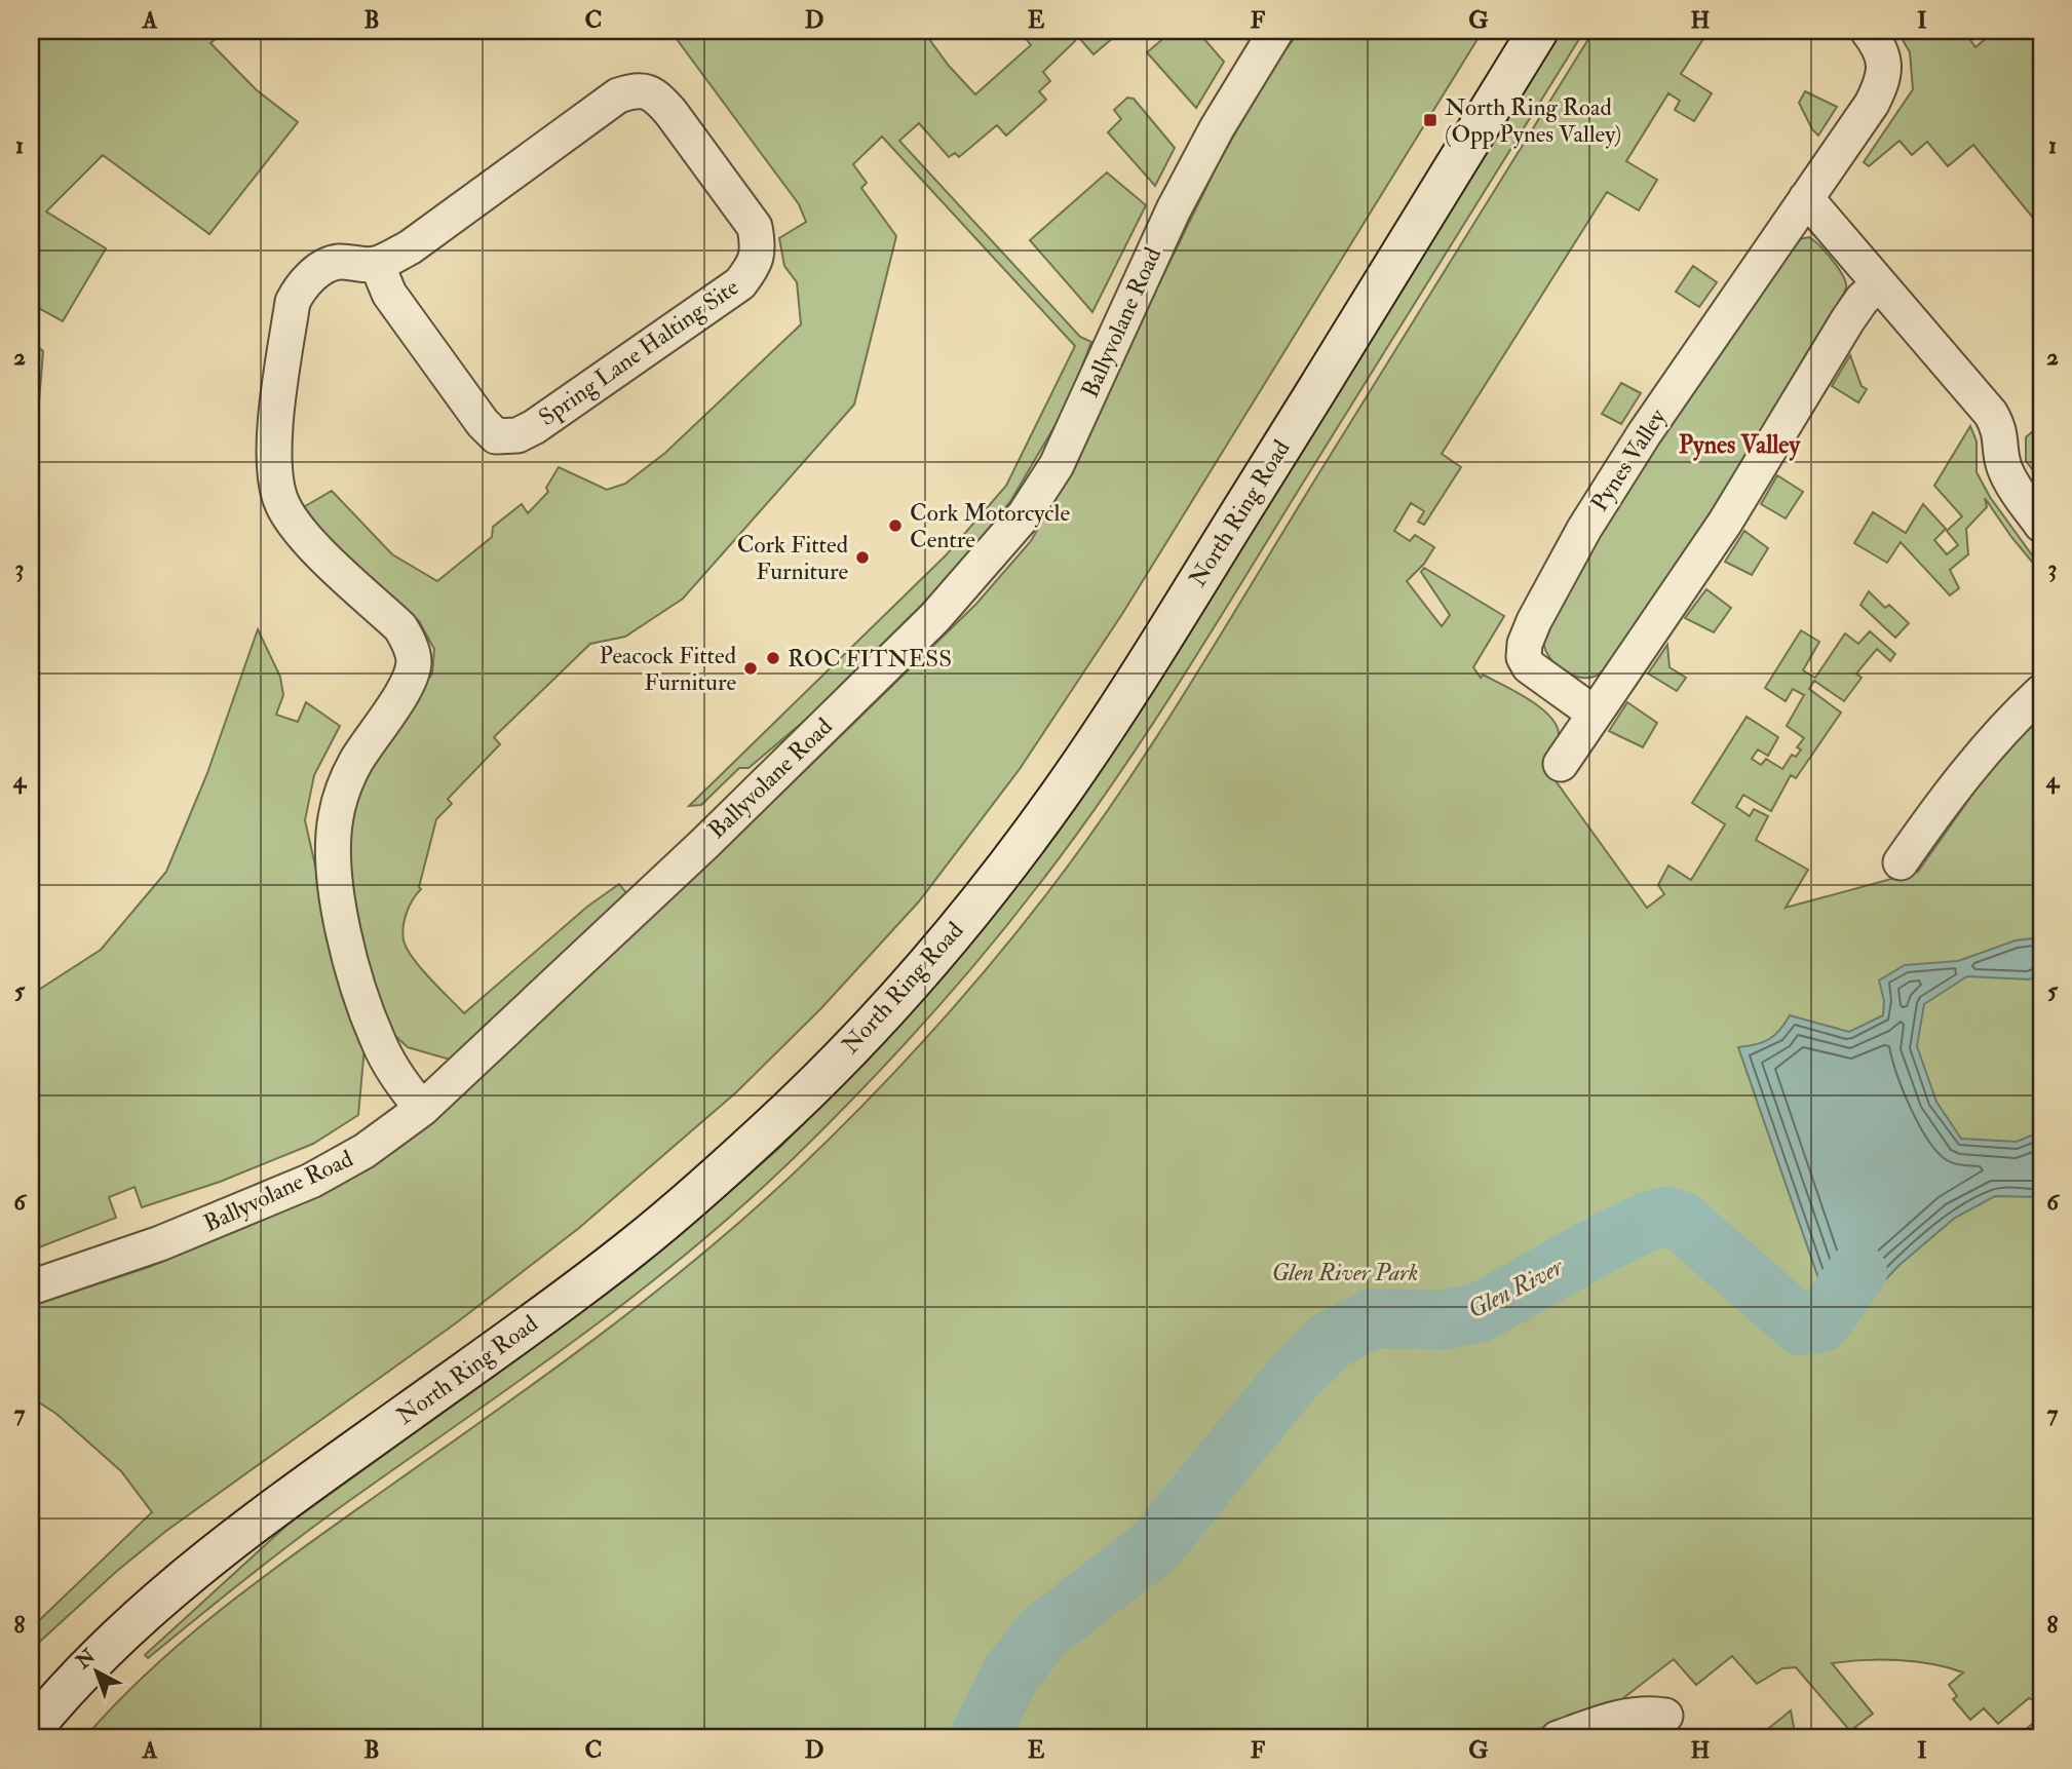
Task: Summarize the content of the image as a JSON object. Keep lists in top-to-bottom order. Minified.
{"streets":{"main road":["North Ring Road"],"street":["Ballyvolane Road","Spring Lane Halting Site","Pynes Valley"]},"crossings":[["Ballyvolane Road","Spring Lane Halting Site"]],"districts":["Pynes Valley"],"water":["Glen River"],"parks":["Glen River Park"],"places":{"transit":["North Ring Road (Opp Pynes Valley)"],"other":["Cork Motorcycle Centre","Cork Fitted Furniture","ROC FITNESS","Peacock Fitted Furniture"]},"north":"top left","grid":{"columns":["A","B","C","D","E","F","G","H","I"],"rows":["1","2","3","4","5","6","7","8"]}}
